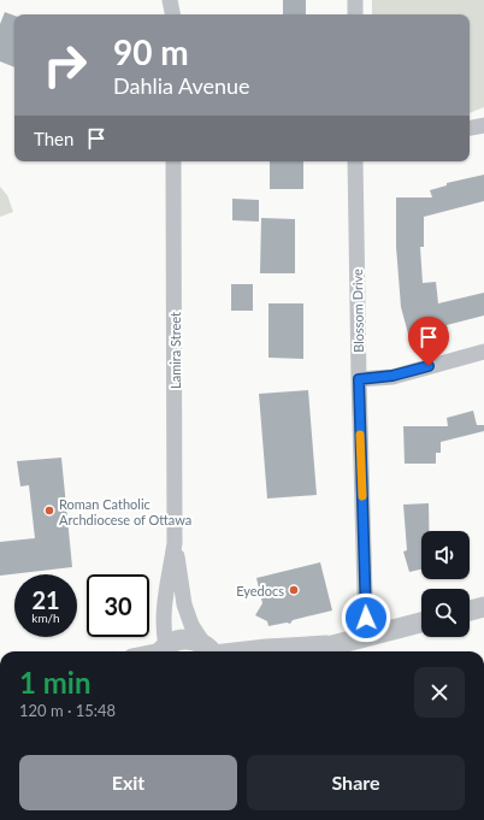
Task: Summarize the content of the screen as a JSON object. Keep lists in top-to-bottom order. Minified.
{"streets":{"street":["Blossom Drive","Lamira Street"]},"places":["Roman Catholic Archdiocese of Ottawa","Eyedocs"],"page":{"turn":["90 m","Dahlia Avenue"],"then":"Then","speed":"21 km/h","limit":"30","heading":["1 min","120 m · 15:48"],"buttons":["Exit","Share"]}}
